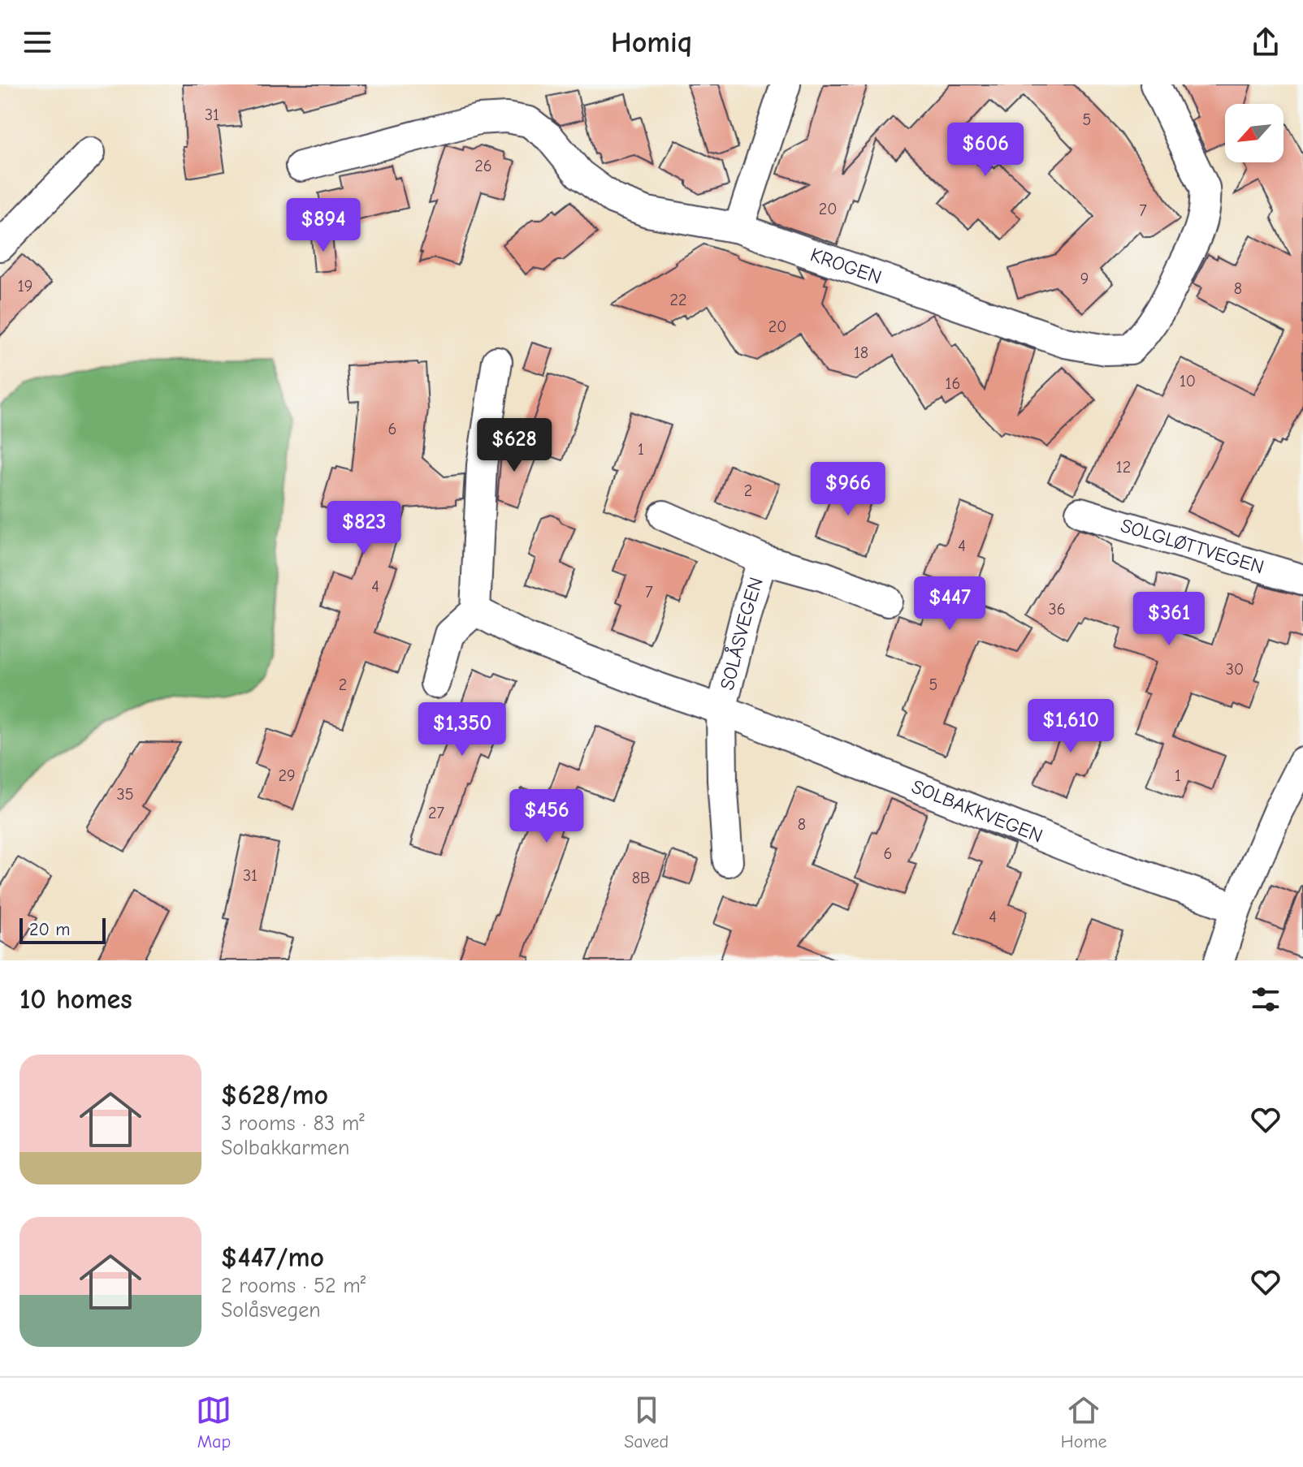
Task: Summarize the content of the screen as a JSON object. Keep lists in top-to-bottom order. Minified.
{"streets":{"street":["KROGEN","SOLGLØTTVEGEN","SOLÅSVEGEN","SOLBAKKVEGEN"]},"crossings":[["SOLÅSVEGEN","SOLBAKKVEGEN"]],"house_numbers":["31","5","26","20","7","9","19","8","22","20","18","10","16","6","1","12","2","4","4","7","36","30","2","5","29","1","35","27","8","6","31","8B","4"],"scale_bar":"20 m","north":"bottom left","page":{"header":"Homiq","price":["$606","$894","$628","$966","$823","$447","$361","$1,610","$1,350","$456"],"scale":"20 m","heading":"10 homes","list":[{"name":"$628/mo","note":"3 rooms · 83 m² · Solbakkarmen"},{"name":"$447/mo","note":"2 rooms · 52 m² · Solåsvegen"}],"tabs":["Map","Saved","Home"]}}
